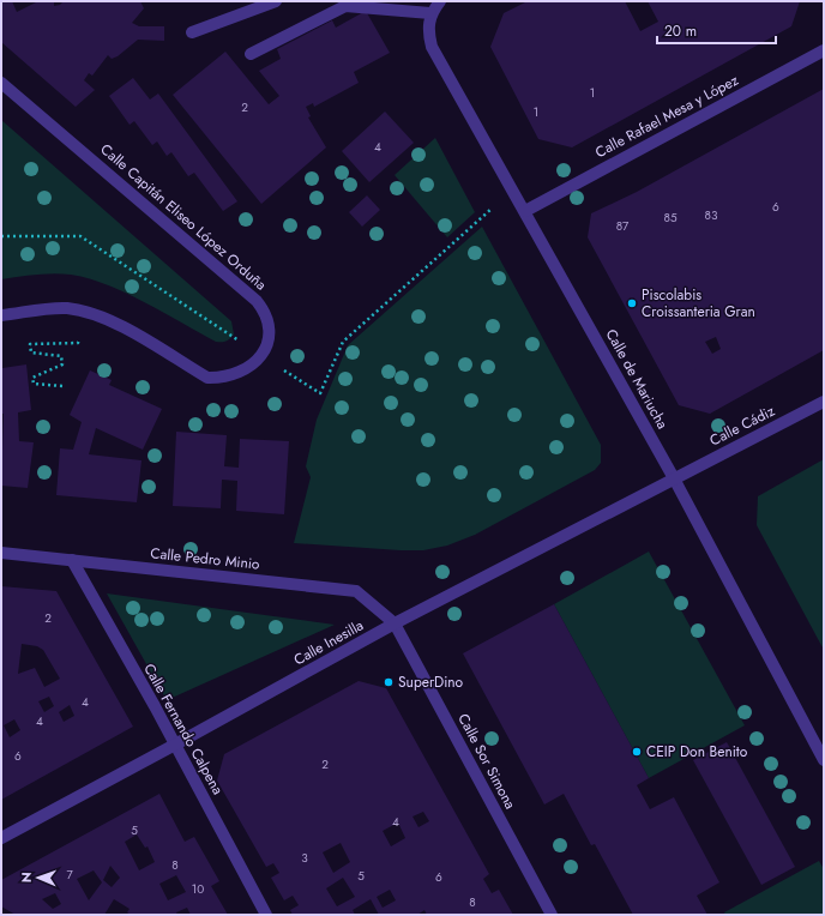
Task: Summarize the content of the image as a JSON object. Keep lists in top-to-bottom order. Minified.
{"streets":{"street":["Calle Rafael Mesa y López","Calle Capitán Eliseo López Orduña","Calle de Mariucha","Calle Cádiz","Calle Pedro Minio","Calle Inesilla","Calle Fernando Calpena","Calle Sor Simona"]},"crossings":[["Calle Rafael Mesa y López","Calle de Mariucha"],["Calle de Mariucha","Calle Cádiz"],["Calle de Mariucha","Calle Inesilla"],["Calle Cádiz","Calle Inesilla"],["Calle Pedro Minio","Calle Inesilla"],["Calle Pedro Minio","Calle Fernando Calpena"],["Calle Pedro Minio","Calle Sor Simona"],["Calle Inesilla","Calle Fernando Calpena"],["Calle Inesilla","Calle Sor Simona"]],"places":["Piscolabis Croissanteria Gran","SuperDino","CEIP Don Benito"],"house_numbers":["1","2","1","4","6","83","85","87","2","4","4","6","2","4","5","3","8","7","5","6","10","8"],"scale_bar":"20 m","north":"left"}
